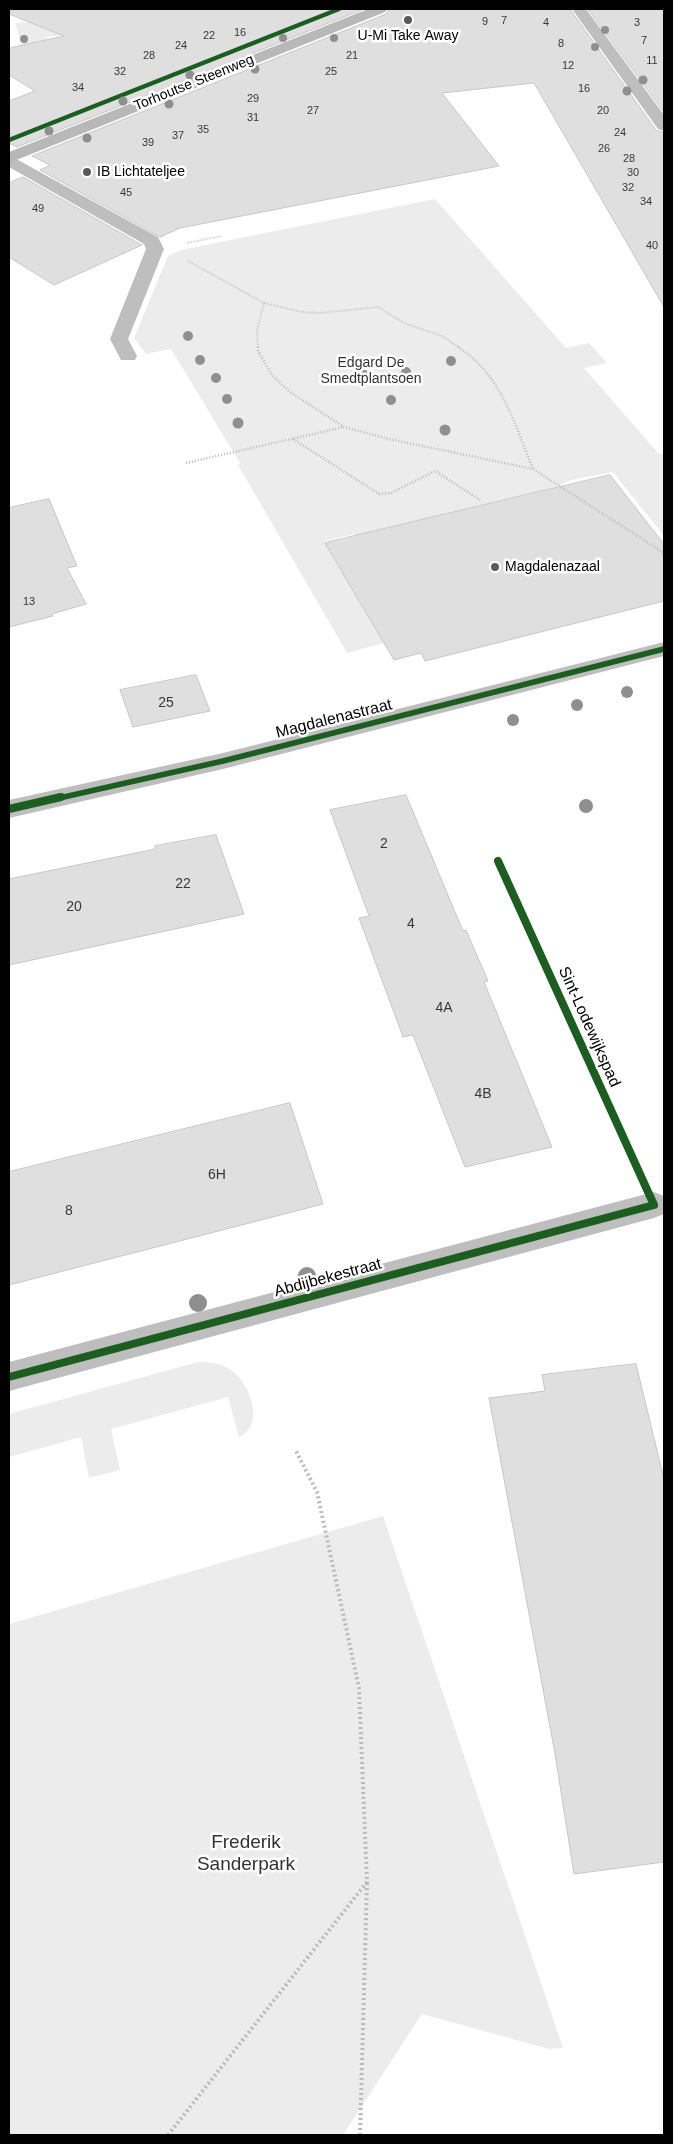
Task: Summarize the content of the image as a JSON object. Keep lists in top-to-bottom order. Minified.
{"streets":{"main road":["Torhoutse Steenweg"],"street":["Magdalenastraat","Abdijbekestraat"],"cycle path":["Sint-Lodewijkspad"]},"parks":["Edgard De Smedtplantsoen","Frederik Sanderpark"],"places":["U-Mi Take Away","IB Lichtateljee","Magdalenazaal"],"house_numbers":["7","9","4","3","16","22","7","8","24","28","21","11","12","32","25","34","16","29","27","20","31","35","24","37","39","26","28","30","32","45","34","49","40","13","25","2","22","20","4","4A","4B","6H","8"]}
